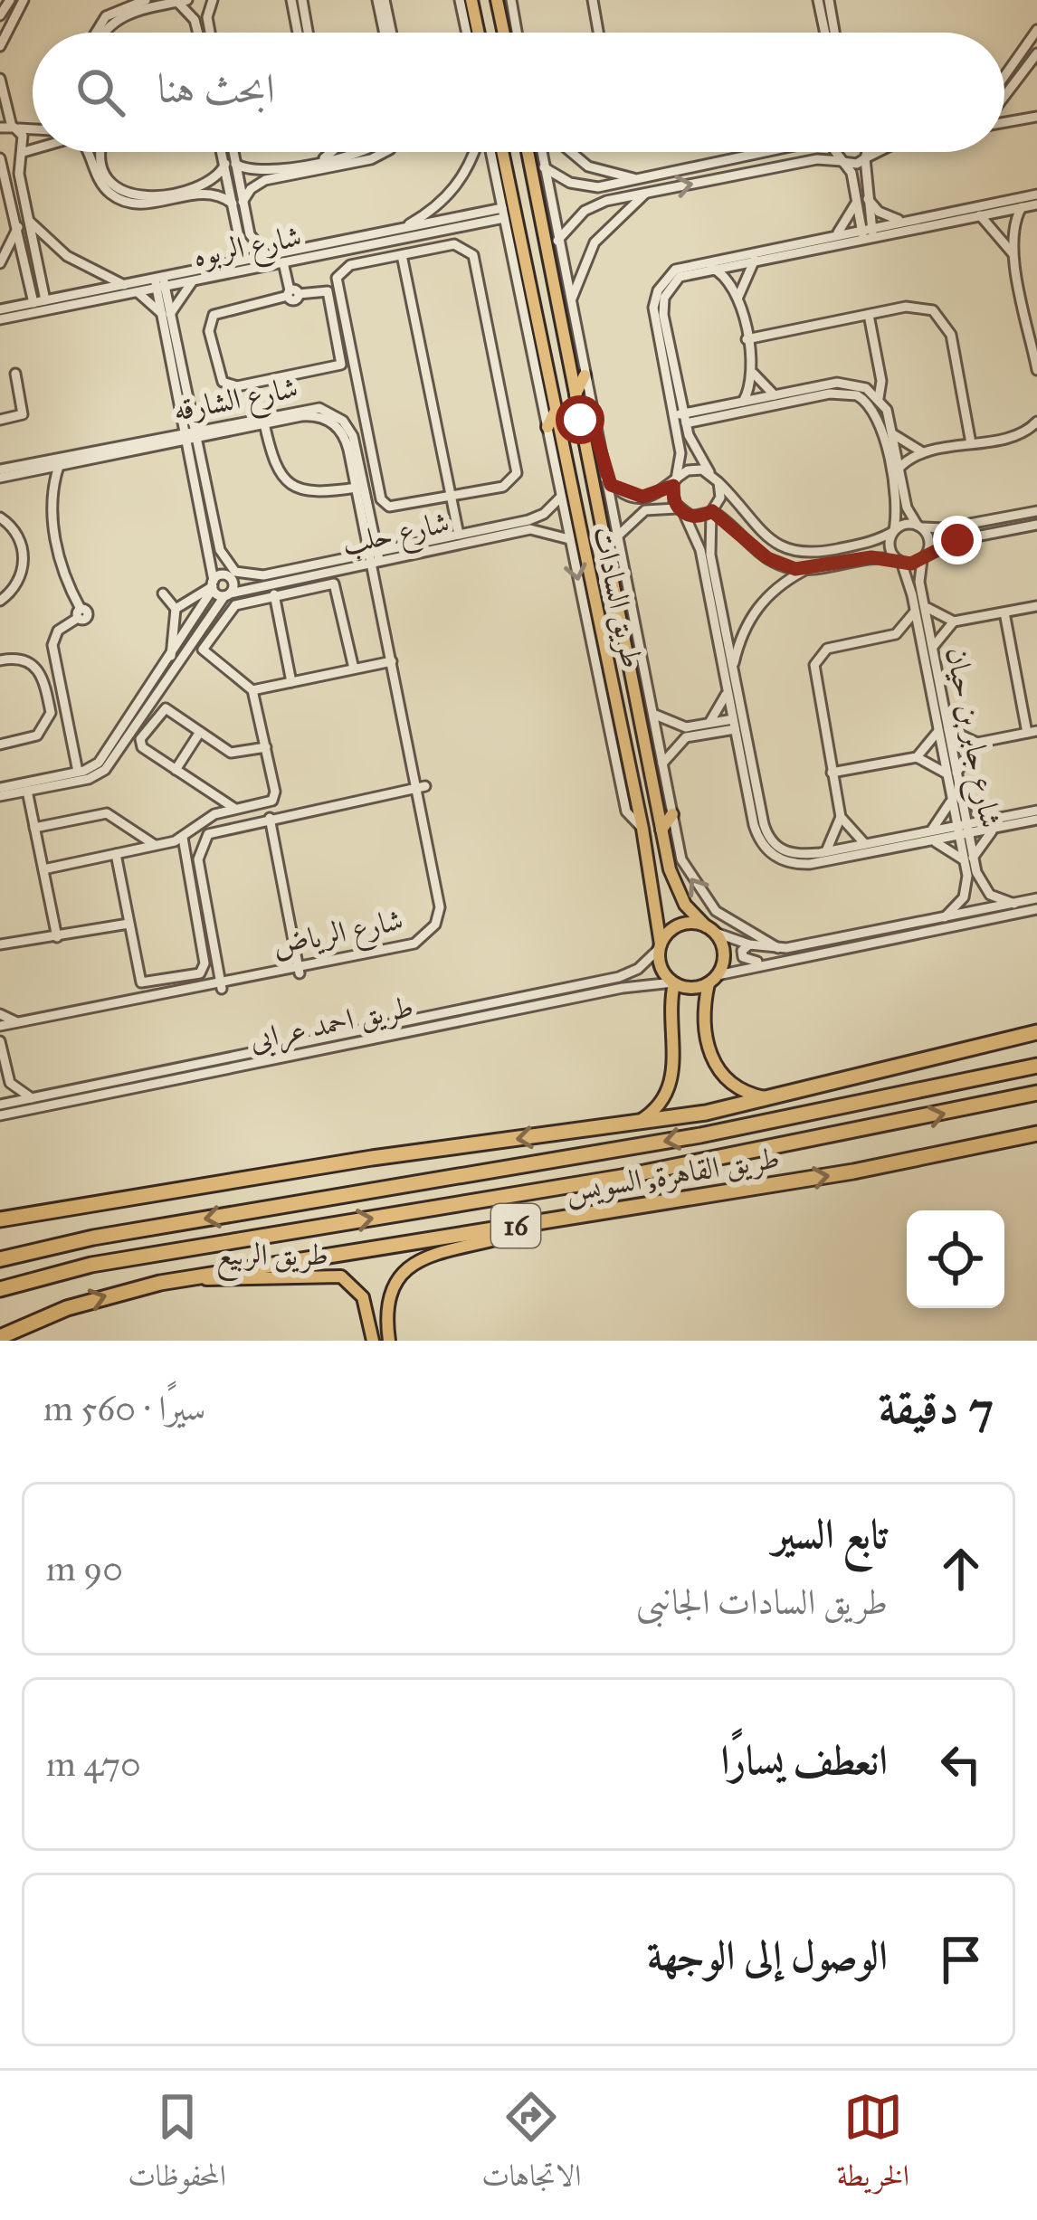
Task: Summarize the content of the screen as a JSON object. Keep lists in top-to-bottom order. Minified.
{"streets":{"highway":["طريق القاهرة, السويس","16"],"main road":["طريق السادات","طريق الربيع"],"street":["شارع الربوه","شارع الشارقه","شارع حلب","شارع جابر بن حيان","شارع الرياض","طريق احمد عرابى"]},"crossings":[["شارع الشارقه","شارع حلب"],["شارع الشارقه","شارع الرياض"],["شارع حلب","شارع الرياض"],["طريق السادات","طريق احمد عرابى"],["طريق القاهرة, السويس","طريق الربيع"]],"page":{"search":"ابحث هنا","heading":["7 دقيقة","سيرًا · 560 m"],"list":[["تابع السير","طريق السادات الجانبى","90 m"],["انعطف يسارًا","470 m"],"الوصول إلى الوجهة"],"nav":["الخريطة","الاتجاهات","المحفوظات"]}}
